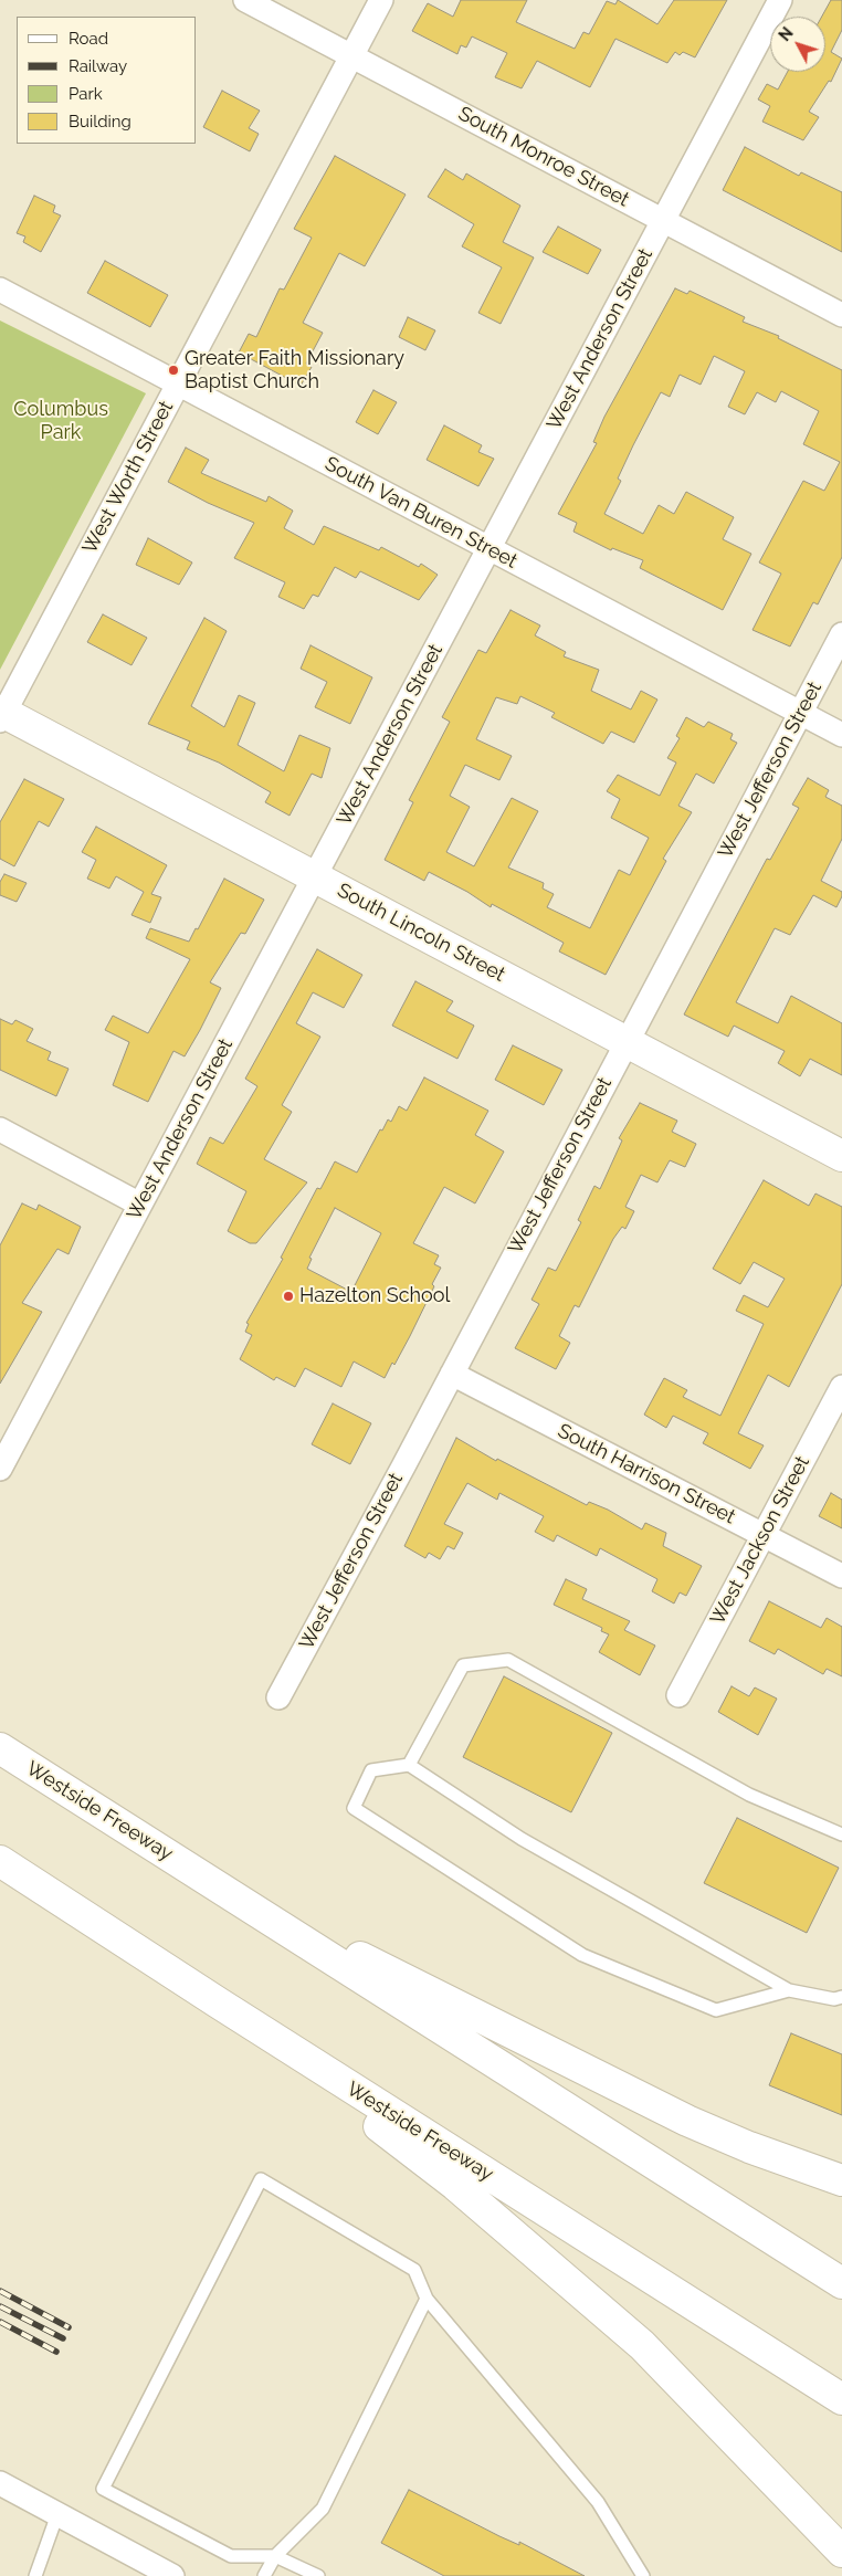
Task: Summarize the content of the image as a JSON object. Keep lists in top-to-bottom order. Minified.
{"streets":{"main road":["South Lincoln Street","Westside Freeway"],"street":["South Monroe Street","West Anderson Street","West Worth Street","South Van Buren Street","West Jefferson Street","South Harrison Street","West Jackson Street"]},"crossings":[["South Monroe Street","West Anderson Street"],["South Monroe Street","West Worth Street"],["West Anderson Street","South Van Buren Street"],["West Anderson Street","South Lincoln Street"],["West Worth Street","South Van Buren Street"],["West Worth Street","South Lincoln Street"],["South Van Buren Street","West Jefferson Street"],["West Jefferson Street","South Lincoln Street"],["West Jefferson Street","South Harrison Street"],["South Harrison Street","West Jackson Street"]],"parks":["Columbus Park"],"places":["Greater Faith Missionary Baptist Church","Hazelton School"],"legend":["Road","Railway","Park","Building"],"north":"top left"}
